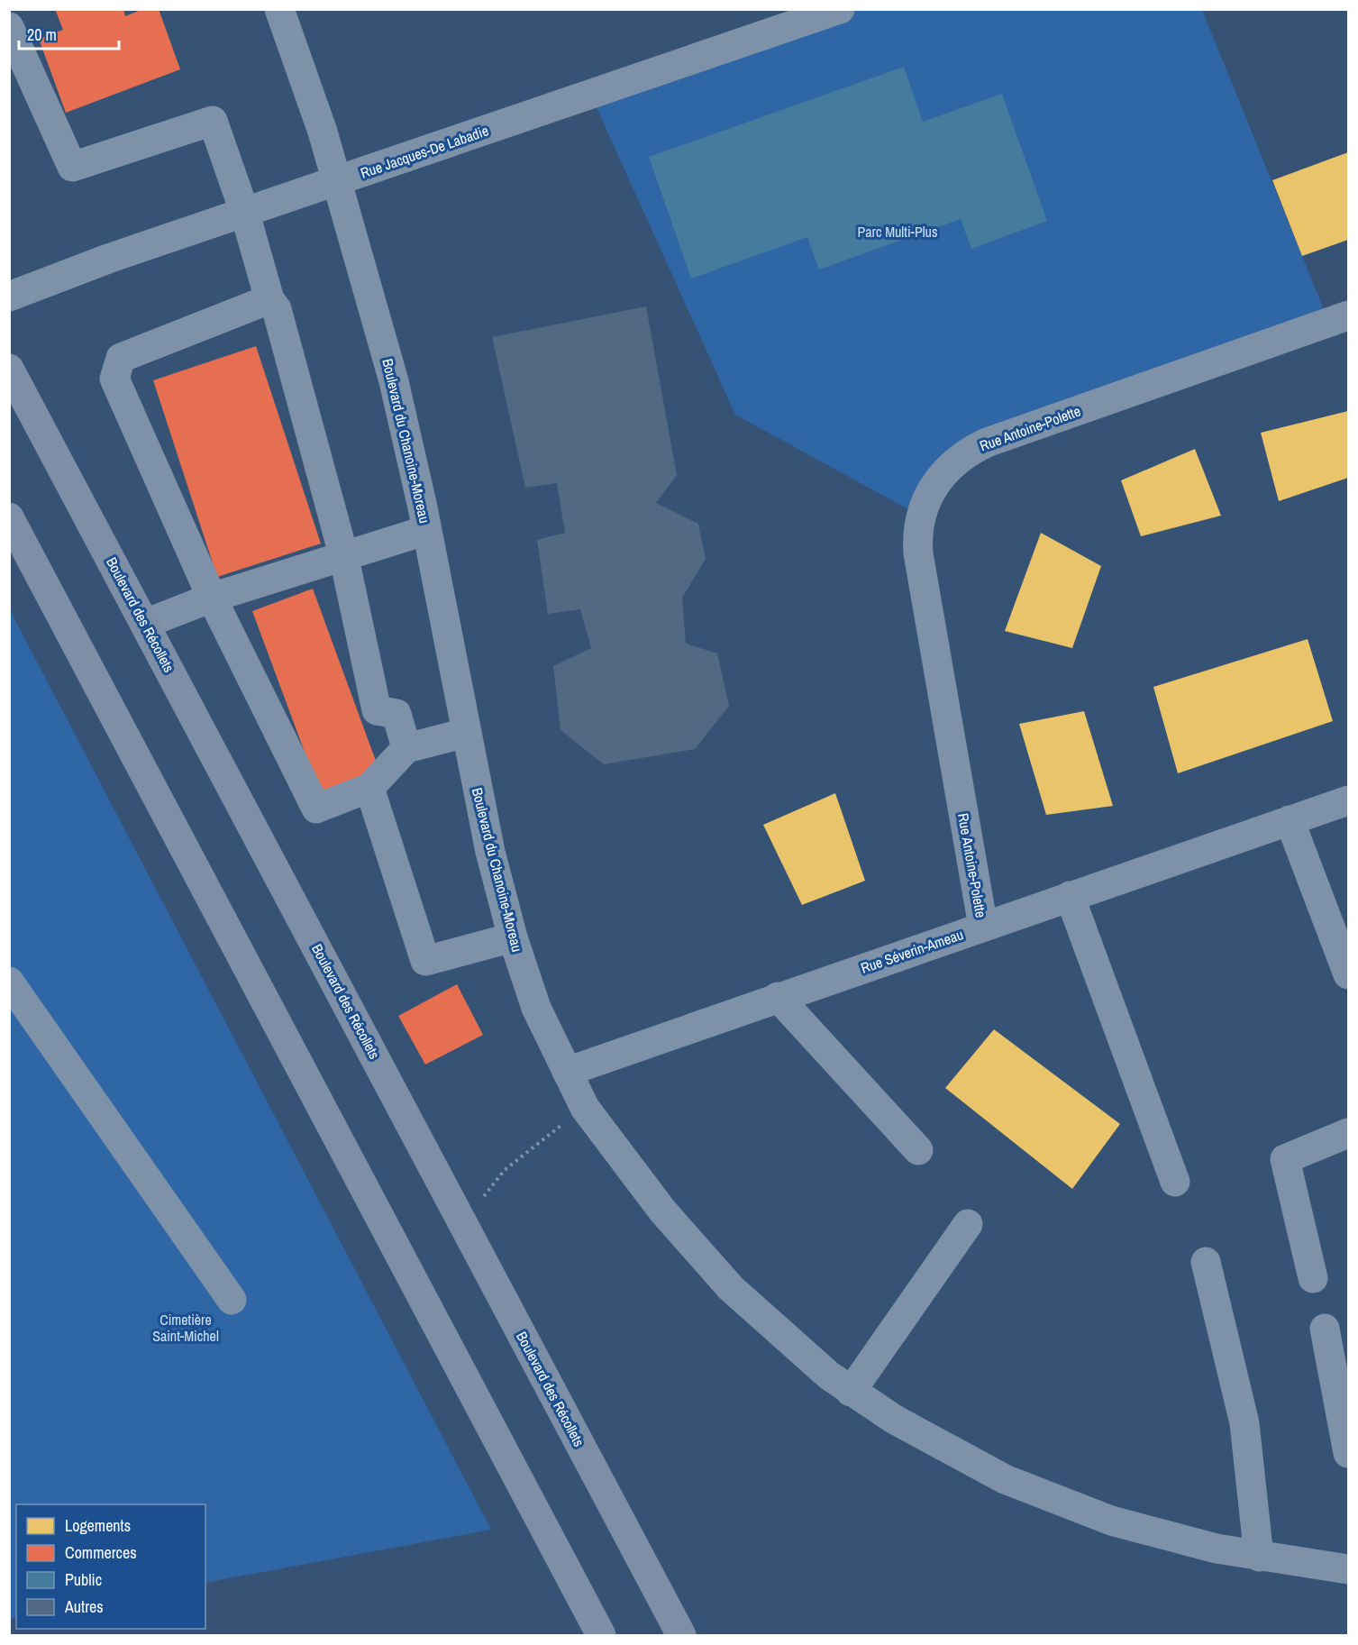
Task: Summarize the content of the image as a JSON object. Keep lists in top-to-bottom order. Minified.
{"streets":{"main road":["Boulevard des Récollets"],"street":["Rue Jacques-De Labadie","Rue Antoine-Polette","Boulevard du Chanoine-Moreau","Rue Séverin-Ameau"]},"crossings":[["Rue Jacques-De Labadie","Boulevard du Chanoine-Moreau"],["Rue Antoine-Polette","Rue Séverin-Ameau"],["Boulevard du Chanoine-Moreau","Rue Séverin-Ameau"]],"parks":["Parc Multi-Plus","Cimetière Saint-Michel"],"legend":["Logements","Commerces","Public","Autres"],"scale_bar":"20 m"}
